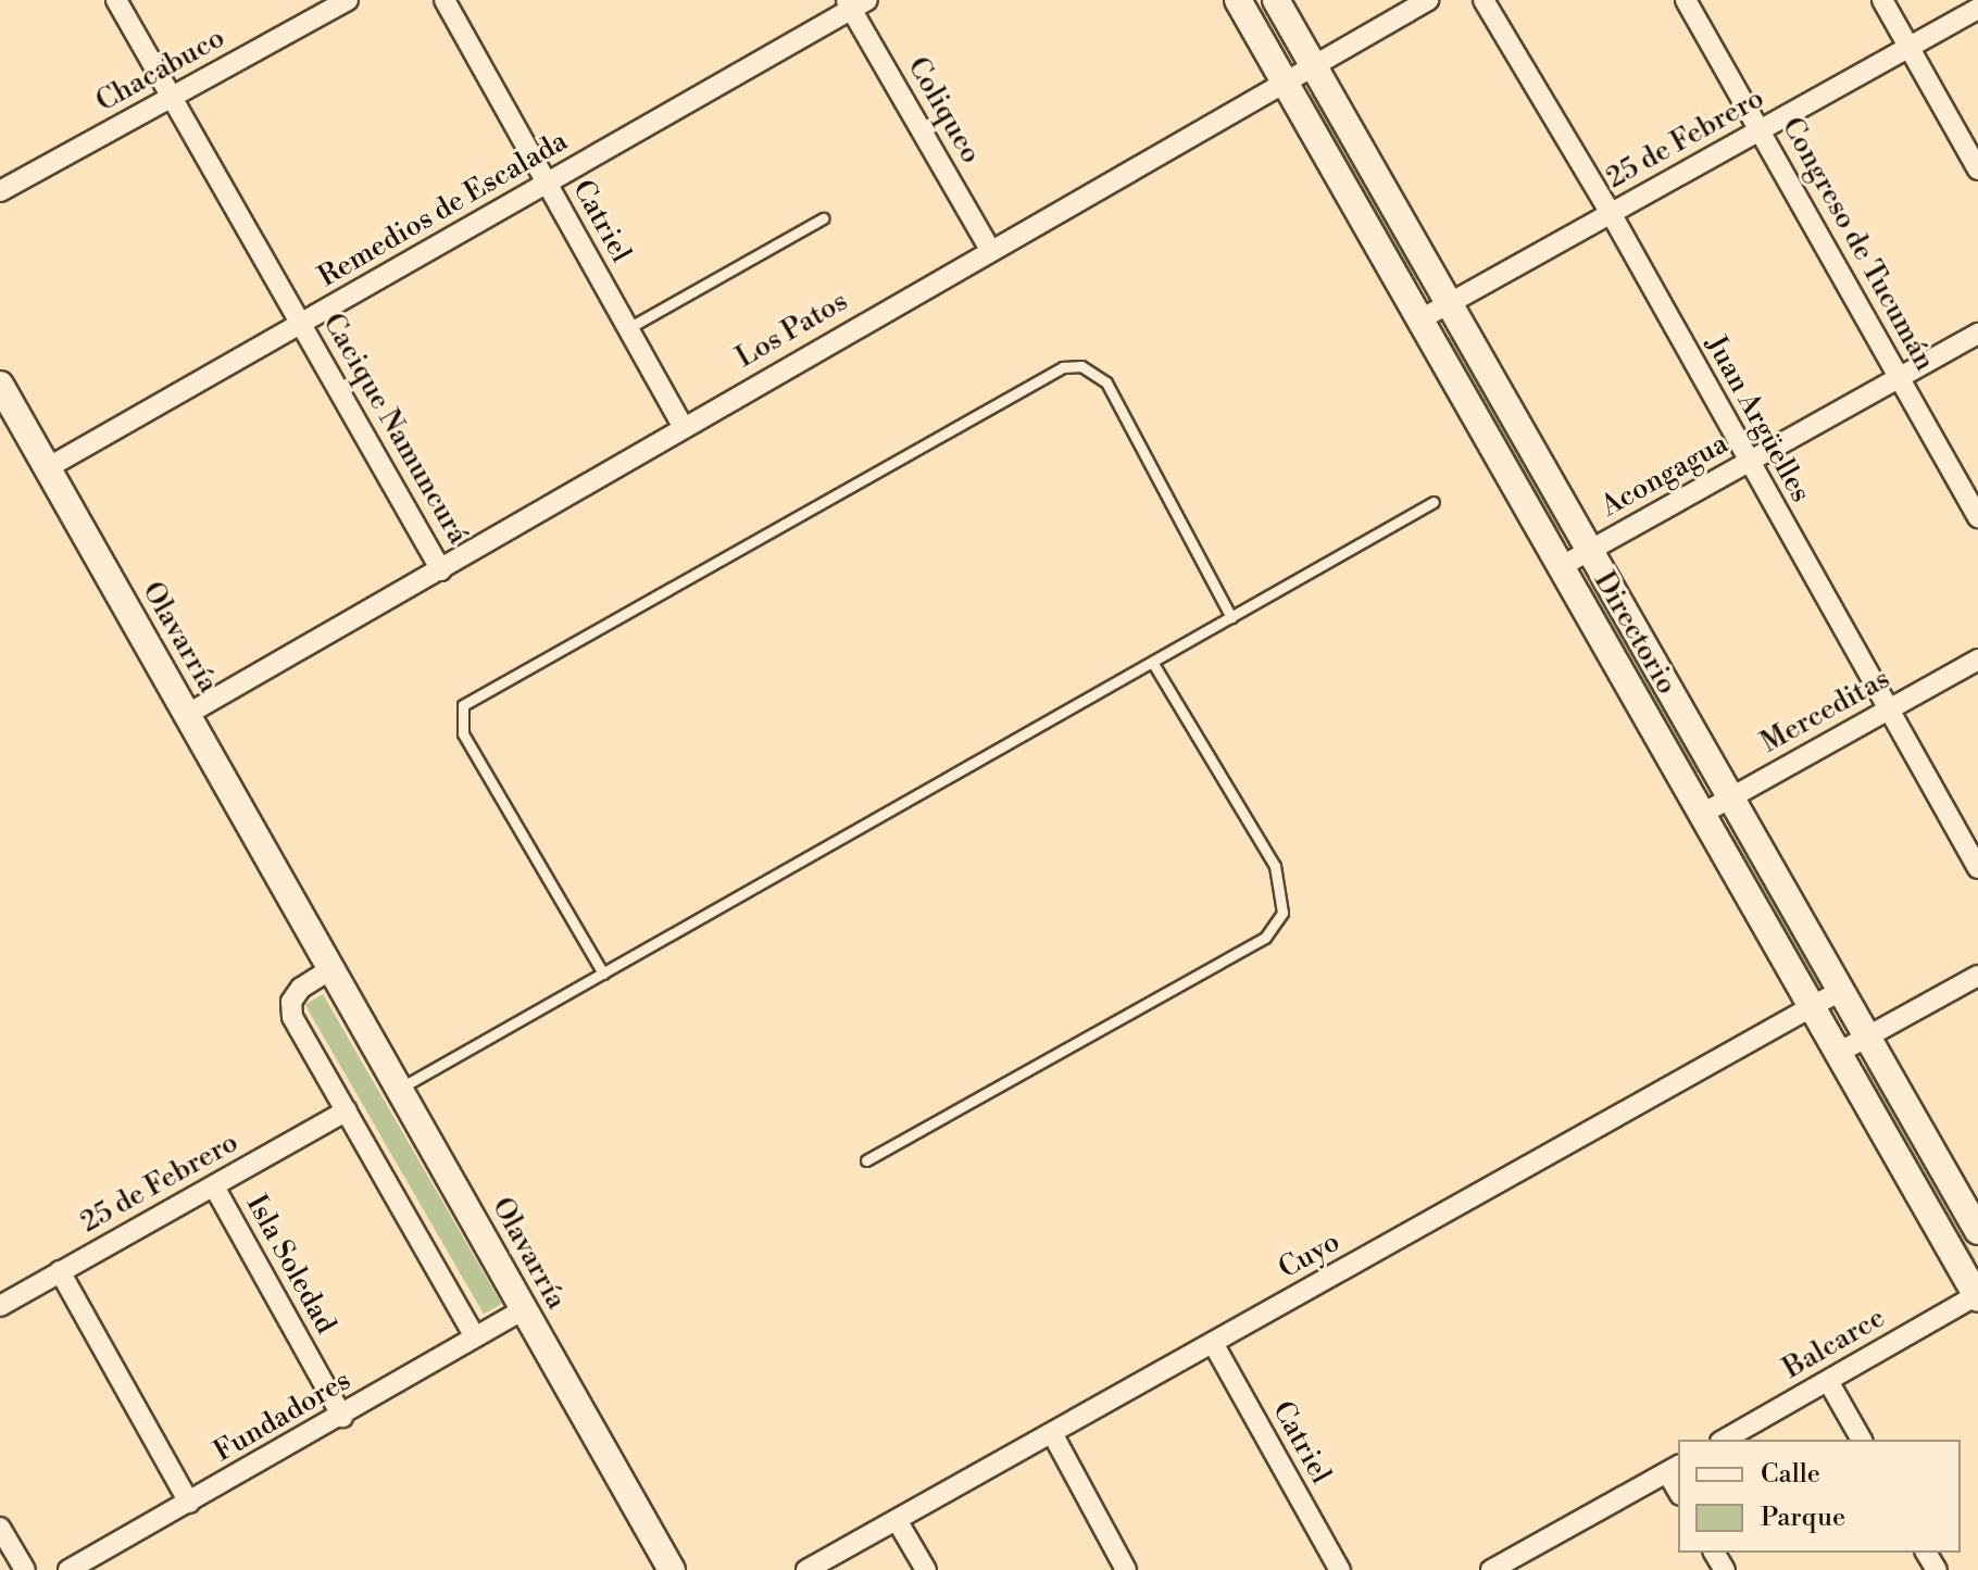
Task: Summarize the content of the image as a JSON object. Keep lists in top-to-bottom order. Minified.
{"streets":{"main road":["Directorio","Olavarría"],"street":["Chacabuco","Coliqueo","25 de Febrero","Remedios de Escalada","Catriel","Congreso de Tucumán","Los Patos","Juan Argüelles","Cacique Namuncurá","Acongagua","Merceditas","Cuyo","Isla Soledad","Balcarce","Fundadores"]},"crossings":[["Chacabuco","Cacique Namuncurá"],["Coliqueo","Remedios de Escalada"],["Coliqueo","Los Patos"],["25 de Febrero","Congreso de Tucumán"],["25 de Febrero","Juan Argüelles"],["25 de Febrero","Directorio"],["25 de Febrero","Isla Soledad"],["Remedios de Escalada","Catriel"],["Remedios de Escalada","Cacique Namuncurá"],["Remedios de Escalada","Olavarría"],["Catriel","Los Patos"],["Catriel","Cuyo"],["Congreso de Tucumán","Acongagua"],["Los Patos","Cacique Namuncurá"],["Los Patos","Directorio"],["Los Patos","Olavarría"],["Juan Argüelles","Acongagua"],["Juan Argüelles","Merceditas"],["Acongagua","Directorio"],["Directorio","Merceditas"],["Directorio","Cuyo"],["Directorio","Balcarce"],["Olavarría","Fundadores"],["Isla Soledad","Fundadores"]],"legend":["Calle","Parque"]}
